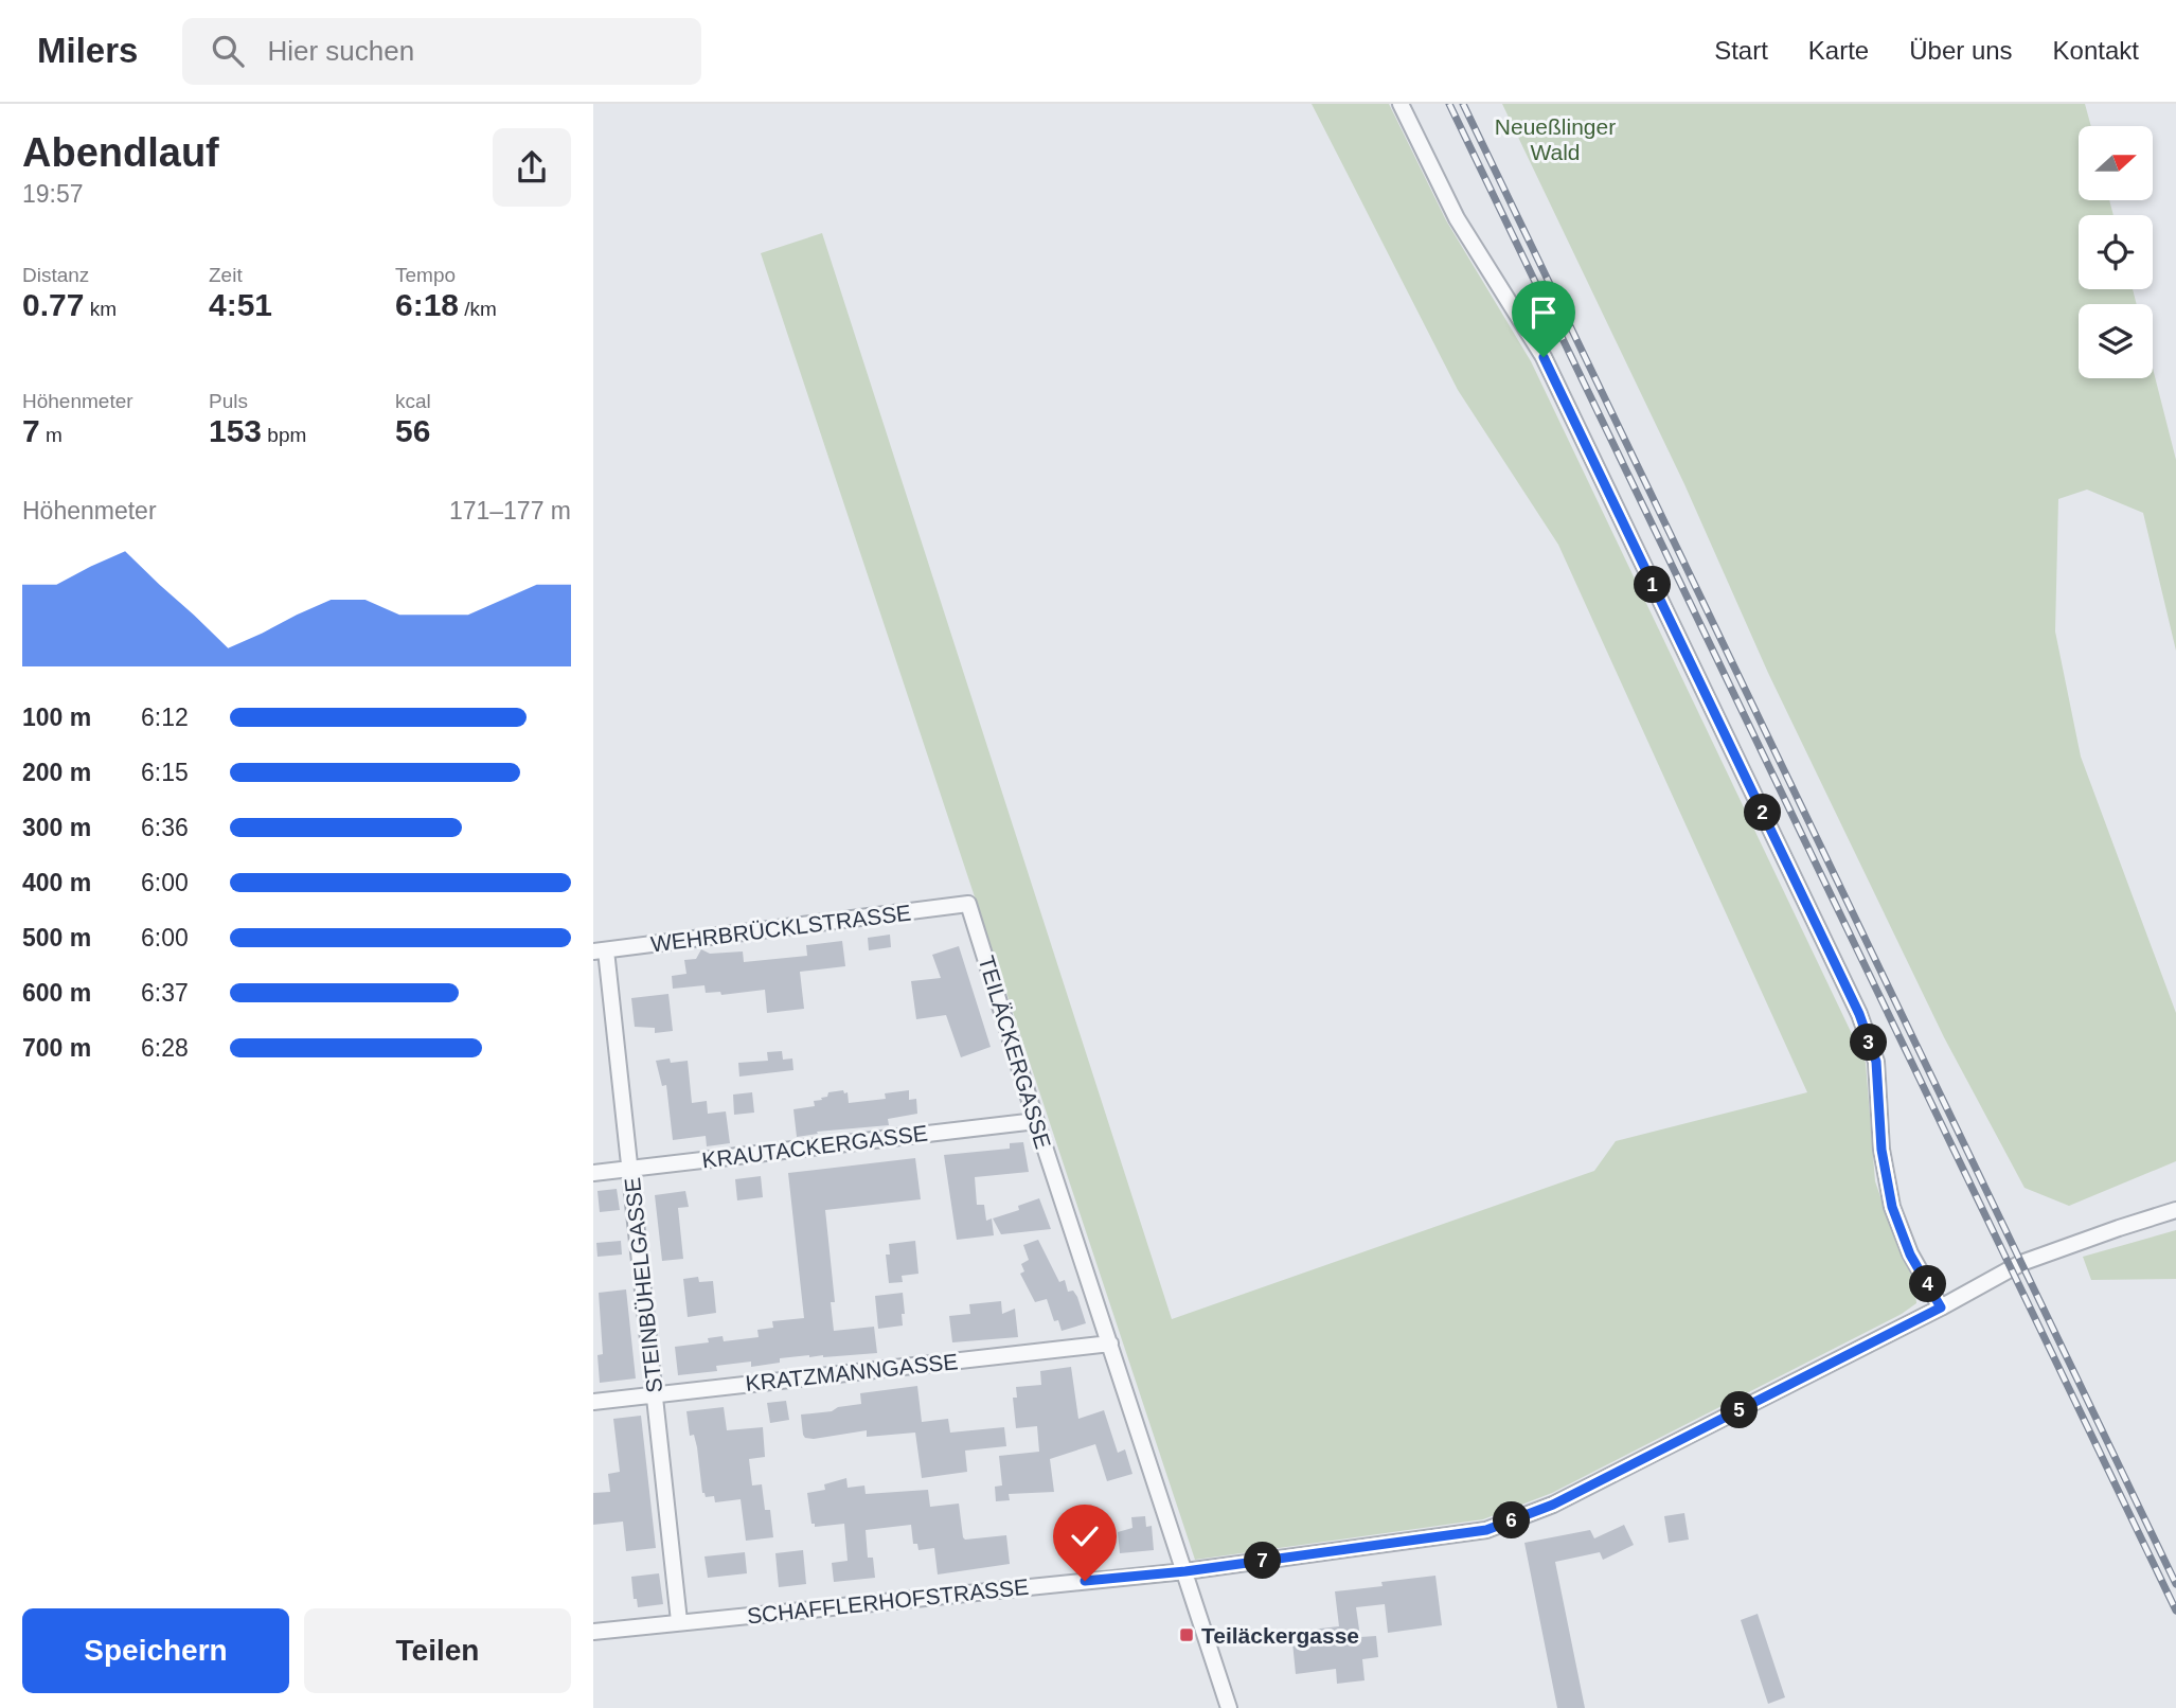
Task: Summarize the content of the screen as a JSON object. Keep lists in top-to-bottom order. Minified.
{"streets":{"street":["WEHRBRÜCKLSTRASSE","TEILÄCKERGASSE","KRAUTACKERGASSE","STEINBÜHELGASSE","KRATZMANNGASSE","SCHAFFLERHOFSTRASSE"]},"crossings":[["WEHRBRÜCKLSTRASSE","TEILÄCKERGASSE"],["WEHRBRÜCKLSTRASSE","STEINBÜHELGASSE"],["TEILÄCKERGASSE","KRAUTACKERGASSE"],["TEILÄCKERGASSE","KRATZMANNGASSE"],["TEILÄCKERGASSE","SCHAFFLERHOFSTRASSE"],["KRAUTACKERGASSE","STEINBÜHELGASSE"],["STEINBÜHELGASSE","KRATZMANNGASSE"],["STEINBÜHELGASSE","SCHAFFLERHOFSTRASSE"]],"parks":["Neueßlinger Wald"],"places":{"transit":["Teiläckergasse"]},"north":"right","page":{"header":"Milers","search":"Hier suchen","nav":["Start","Karte","Über uns","Kontakt"],"heading":["Abendlauf","19:57"],"stats":[["Distanz","0.77 km"],["Zeit","4:51"],["Tempo","6:18 /km"],["Höhenmeter","7 m"],["Puls","153 bpm"],["kcal","56"]],"chart":["Höhenmeter","171–177 m"],"pins":["1","2","3","4","5","6","7"],"list":[{"name":"100 m","note":"6:12"},{"name":"200 m","note":"6:15"},{"name":"300 m","note":"6:36"},{"name":"400 m","note":"6:00"},{"name":"500 m","note":"6:00"},{"name":"600 m","note":"6:37"},{"name":"700 m","note":"6:28"}],"buttons":["Speichern","Teilen"]}}
